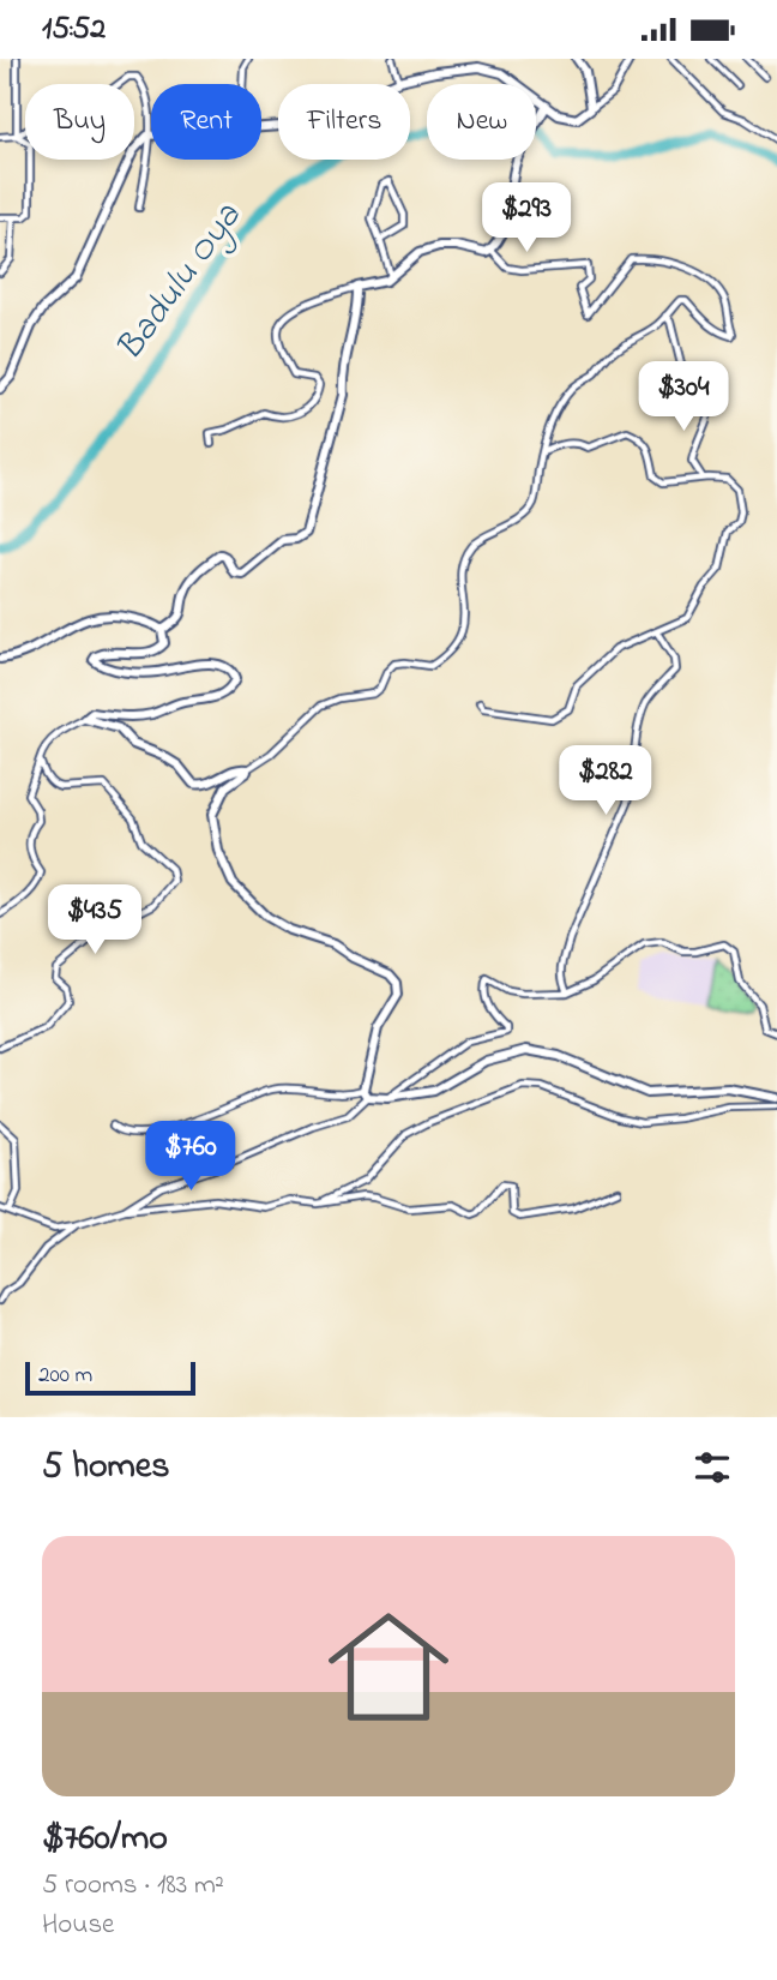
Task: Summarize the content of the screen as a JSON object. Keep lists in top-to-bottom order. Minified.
{"water":["Badulu Oya"],"scale_bar":"200 m","page":{"status":"15:52","chip":["Buy","Rent","Filters","New"],"price":["$293","$304","$282","$435","$760"],"scale":"200 m","heading":"5 homes","list":[{"name":"$760/mo","note":"5 rooms · 183 m² · House"}]}}
